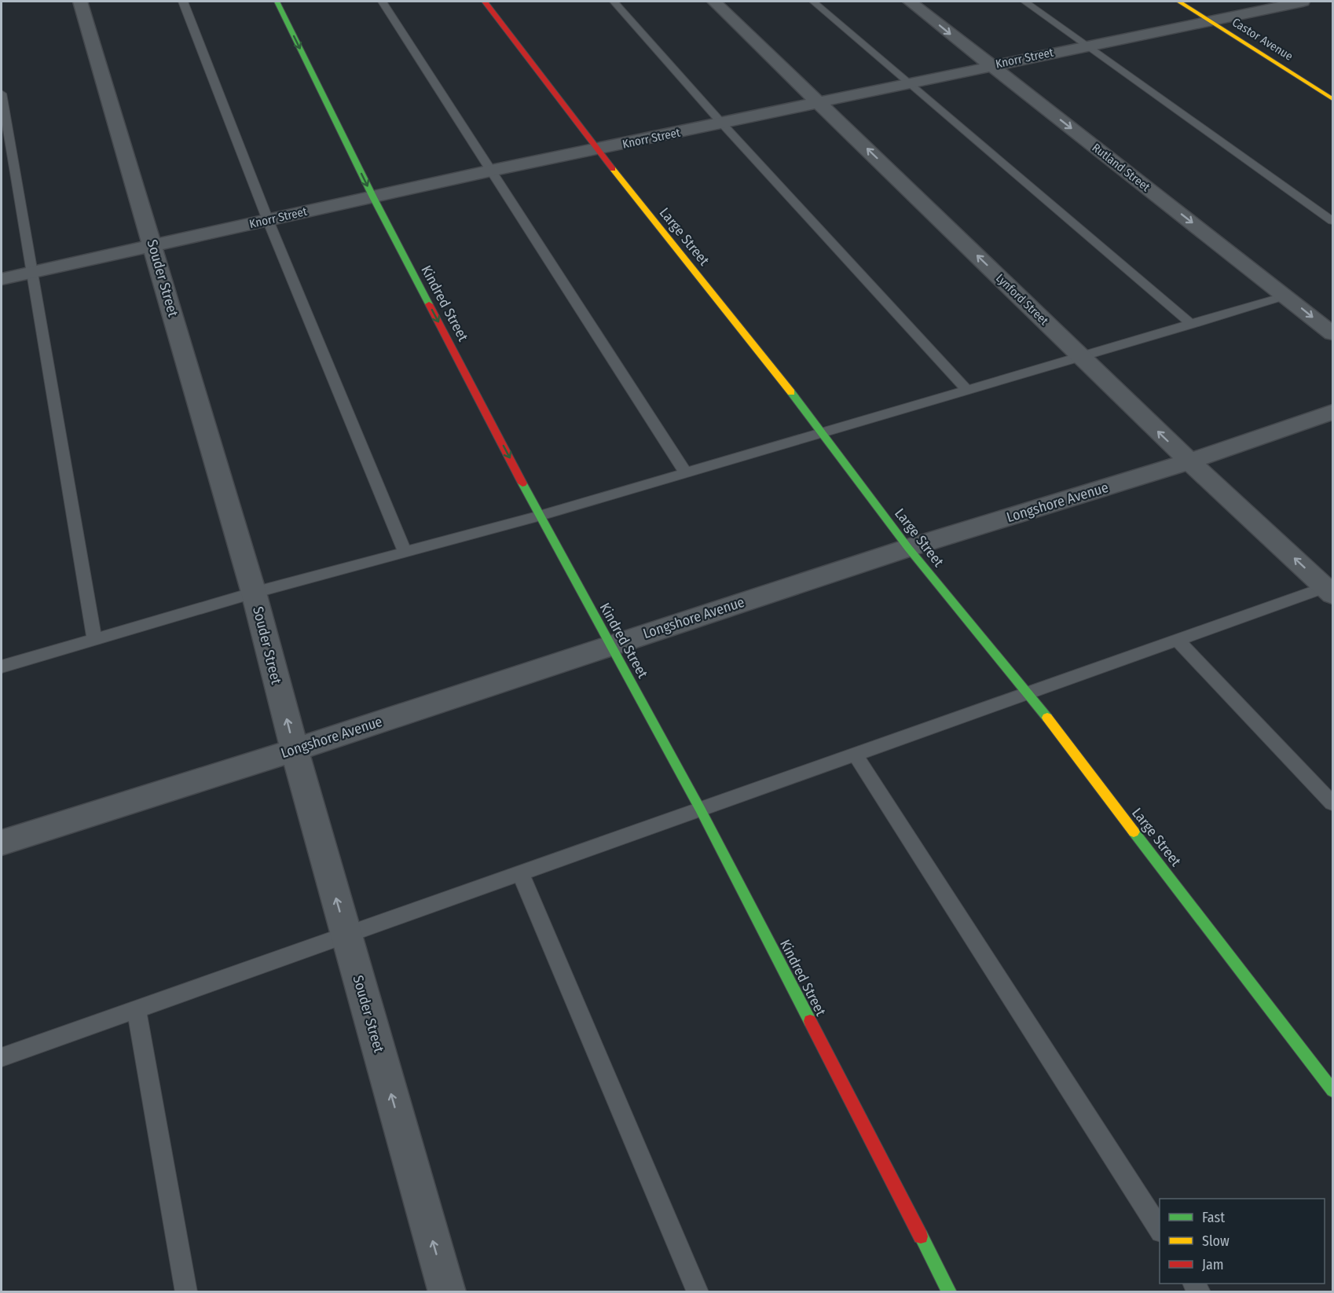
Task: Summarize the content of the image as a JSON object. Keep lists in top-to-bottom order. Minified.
{"streets":{"street":["Castor Avenue","Knorr Street","Rutland Street","Large Street","Souder Street","Lynford Street","Kindred Street","Longshore Avenue"]},"crossings":[["Castor Avenue","Knorr Street"],["Knorr Street","Rutland Street"],["Knorr Street","Large Street"],["Knorr Street","Souder Street"],["Knorr Street","Lynford Street"],["Knorr Street","Kindred Street"],["Large Street","Longshore Avenue"],["Souder Street","Longshore Avenue"],["Lynford Street","Longshore Avenue"],["Kindred Street","Longshore Avenue"]],"one_way":["Rutland Street","Souder Street","Lynford Street","Kindred Street"],"legend":["Fast","Slow","Jam"]}
